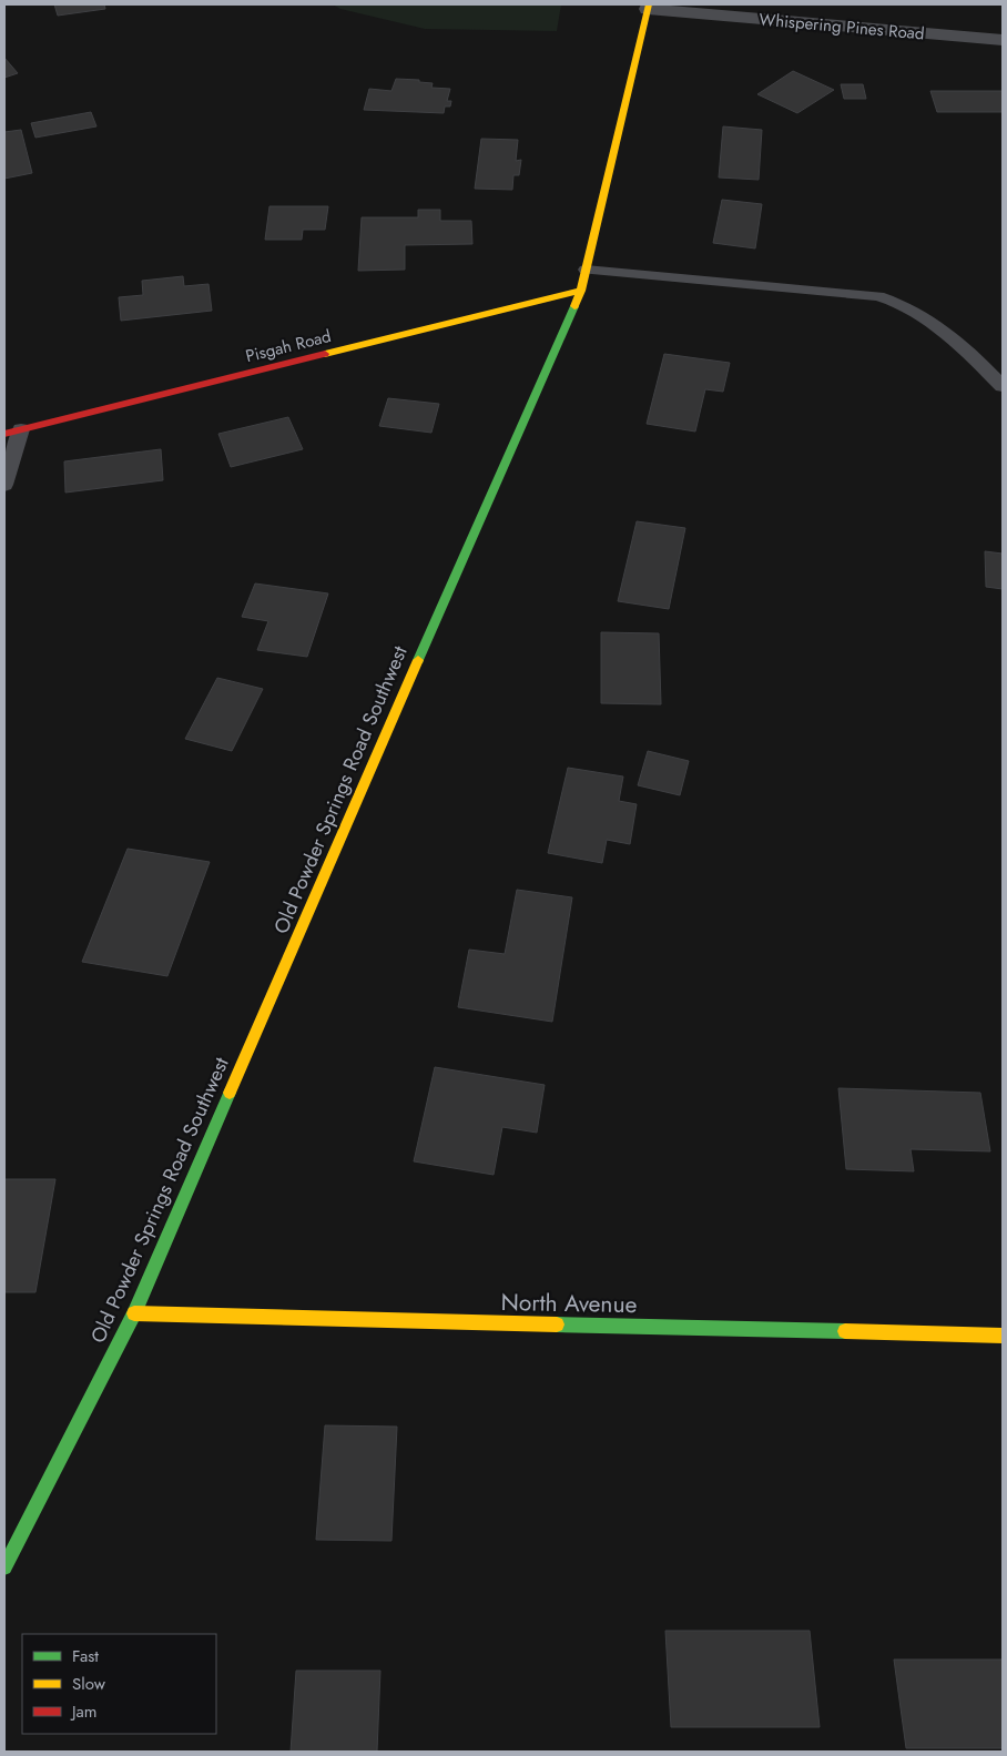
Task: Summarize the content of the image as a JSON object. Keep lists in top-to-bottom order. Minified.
{"streets":{"street":["Whispering Pines Road","Pisgah Road","Old Powder Springs Road Southwest","North Avenue"]},"crossings":[["Whispering Pines Road","Old Powder Springs Road Southwest"],["Pisgah Road","Old Powder Springs Road Southwest"],["Old Powder Springs Road Southwest","North Avenue"]],"legend":["Fast","Slow","Jam"]}
